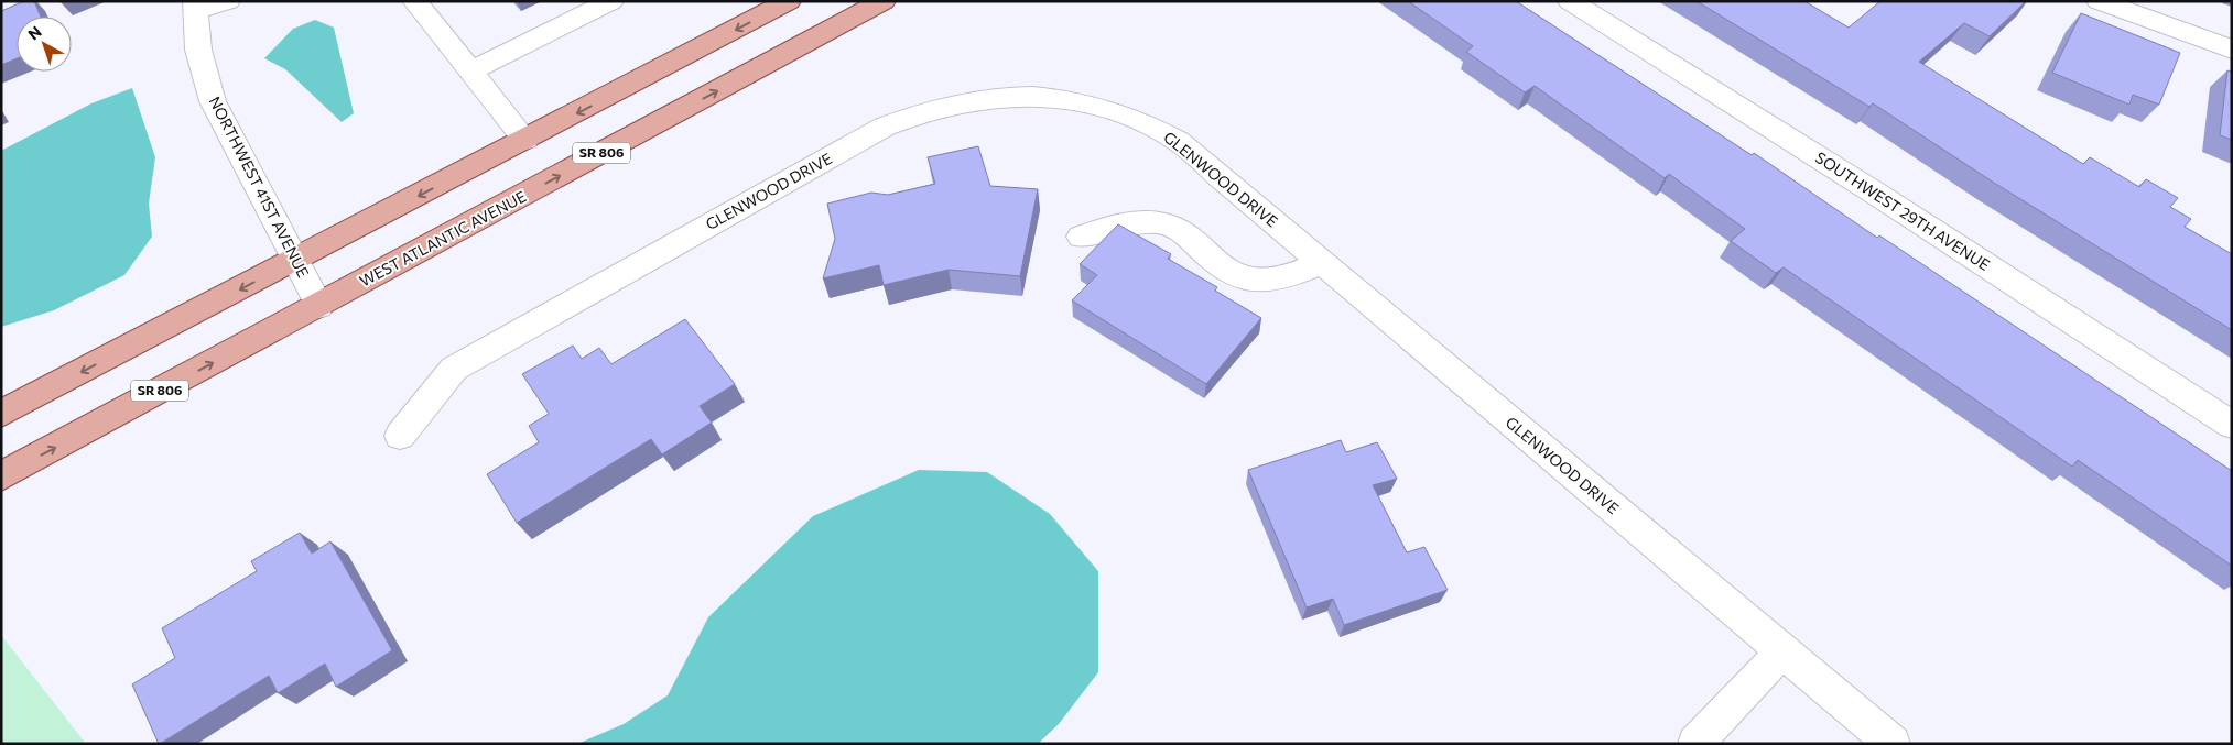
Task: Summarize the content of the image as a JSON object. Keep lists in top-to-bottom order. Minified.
{"streets":{"main road":["SR 806","WEST ATLANTIC AVENUE"],"street":["GLENWOOD DRIVE","NORTHWEST 41ST AVENUE","SOUTHWEST 29TH AVENUE"]},"crossings":[["NORTHWEST 41ST AVENUE","WEST ATLANTIC AVENUE"]],"north":"top left"}
